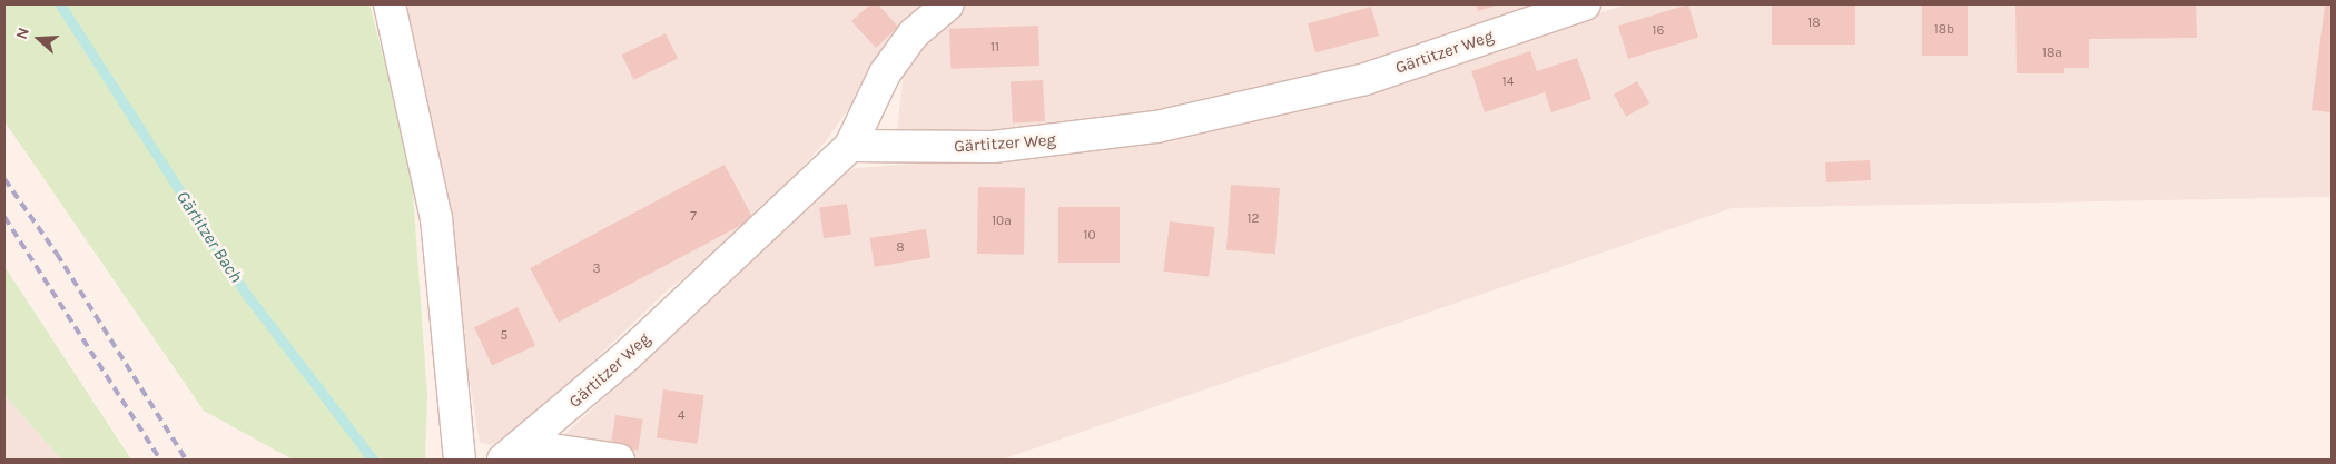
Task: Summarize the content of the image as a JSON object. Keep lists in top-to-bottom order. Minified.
{"streets":{"street":["Gärtitzer Weg"]},"water":["Gärtitzer Bach"],"house_numbers":["18","18b","16","11","18a","14","7","12","10a","10","8","3","5","4"],"north":"left"}
